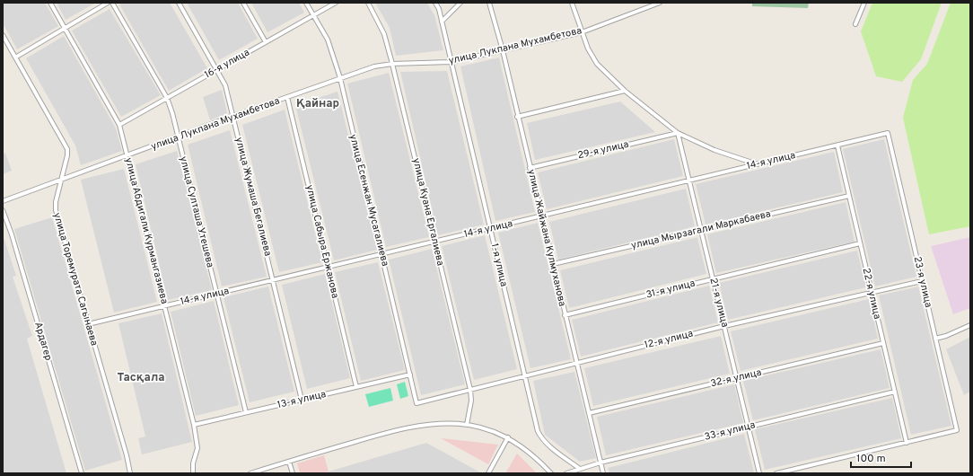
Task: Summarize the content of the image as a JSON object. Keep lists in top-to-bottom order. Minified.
{"streets":{"street":["улица Лукпана Мухамбетова","16-я улица","29-я улица","14-я улица","улица Жумаша Бегалиева","улица Есенжан Мусагалиева","улица Султаша Утешева","улица Куана Ергалиева","улица Мырзагали Маркабаева","улица Абдигали Курмангазиева","улица Жайжана Кулмуханова","улица Сабыра Ержанова","1-я улица","улица Торемурата Сагынаева","23-я улица","31-я улица","22-я улица","21-я улица","12-я улица","Ардагер","32-я улица","13-я улица","33-я улица"]},"crossings":[["улица Лукпана Мухамбетова","улица Жумаша Бегалиева"],["улица Лукпана Мухамбетова","улица Есенжан Мусагалиева"],["улица Лукпана Мухамбетова","улица Султаша Утешева"],["улица Лукпана Мухамбетова","улица Куана Ергалиева"],["улица Лукпана Мухамбетова","улица Абдигали Курмангазиева"],["улица Лукпана Мухамбетова","улица Жайжана Кулмуханова"],["улица Лукпана Мухамбетова","улица Сабыра Ержанова"],["улица Лукпана Мухамбетова","1-я улица"],["улица Лукпана Мухамбетова","улица Торемурата Сагынаева"],["16-я улица","улица Жумаша Бегалиева"],["16-я улица","улица Есенжан Мусагалиева"],["16-я улица","улица Султаша Утешева"],["16-я улица","улица Абдигали Курмангазиева"],["29-я улица","улица Жайжана Кулмуханова"],["29-я улица","21-я улица"],["14-я улица","улица Жумаша Бегалиева"],["14-я улица","улица Есенжан Мусагалиева"],["14-я улица","улица Султаша Утешева"],["14-я улица","улица Куана Ергалиева"],["14-я улица","улица Абдигали Курмангазиева"],["14-я улица","улица Жайжана Кулмуханова"],["14-я улица","улица Сабыра Ержанова"],["14-я улица","1-я улица"],["14-я улица","улица Торемурата Сагынаева"],["14-я улица","23-я улица"],["14-я улица","22-я улица"],["14-я улица","21-я улица"],["улица Жумаша Бегалиева","13-я улица"],["улица Есенжан Мусагалиева","12-я улица"],["улица Есенжан Мусагалиева","13-я улица"],["улица Султаша Утешева","13-я улица"],["улица Куана Ергалиева","12-я улица"],["улица Мырзагали Маркабаева","улица Жайжана Кулмуханова"],["улица Мырзагали Маркабаева","22-я улица"],["улица Мырзагали Маркабаева","21-я улица"],["улица Абдигали Курмангазиева","13-я улица"],["улица Жайжана Кулмуханова","31-я улица"],["улица Жайжана Кулмуханова","12-я улица"],["улица Жайжана Кулмуханова","32-я улица"],["улица Жайжана Кулмуханова","33-я улица"],["улица Сабыра Ержанова","13-я улица"],["1-я улица","12-я улица"],["1-я улица","33-я улица"],["23-я улица","22-я улица"],["23-я улица","12-я улица"],["31-я улица","22-я улица"],["31-я улица","21-я улица"],["22-я улица","12-я улица"],["22-я улица","32-я улица"],["22-я улица","33-я улица"],["21-я улица","12-я улица"],["21-я улица","32-я улица"],["21-я улица","33-я улица"]],"districts":["Қайнар","Тасқала"],"scale_bar":"100 m"}
